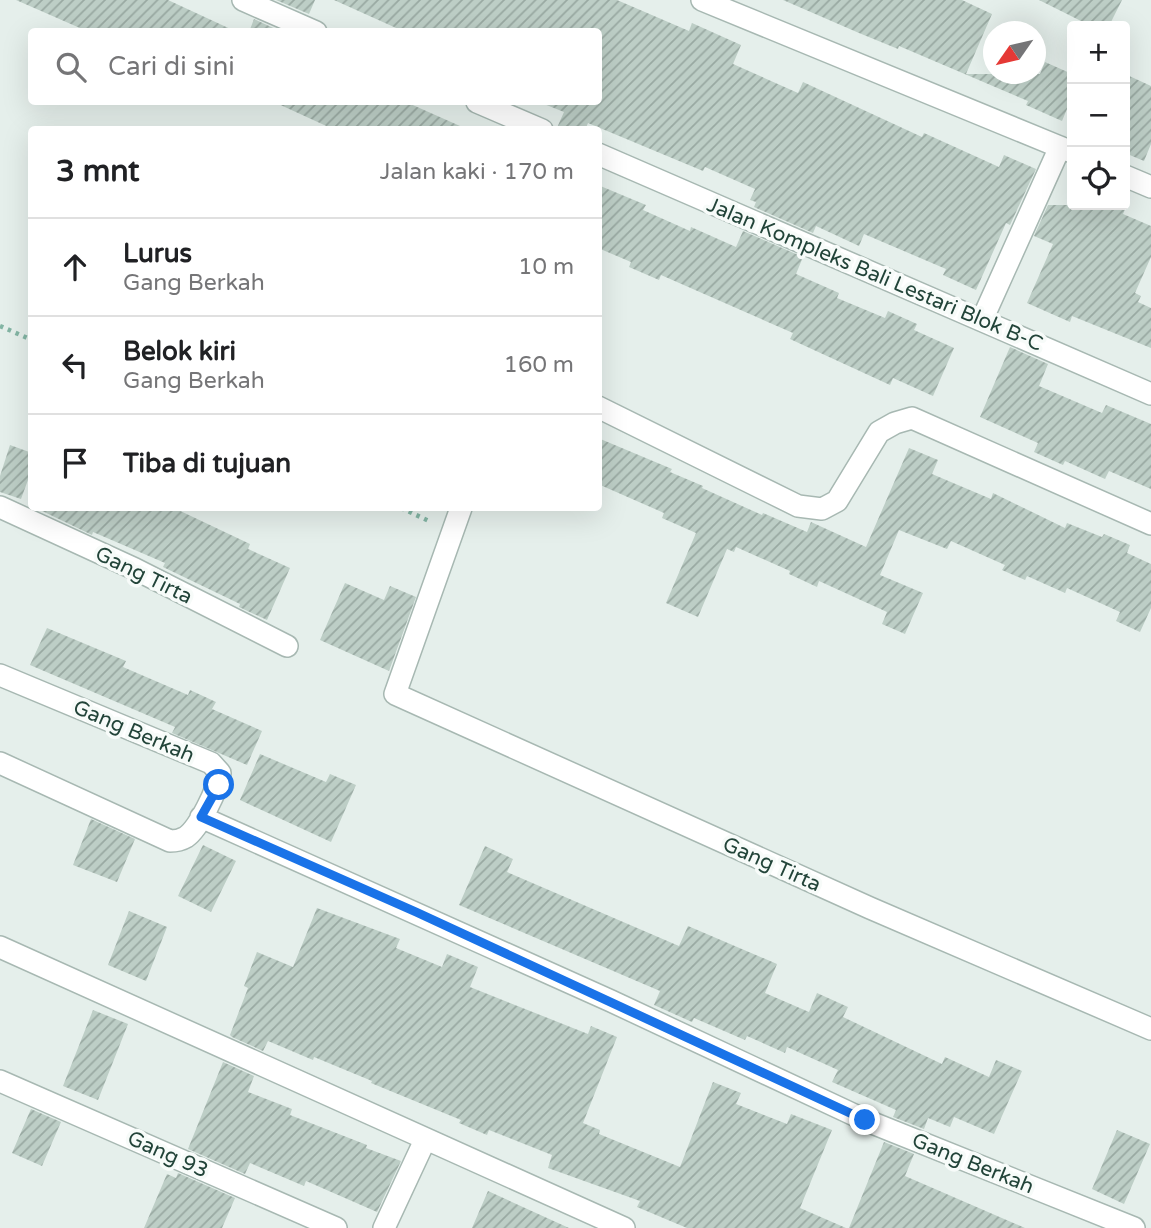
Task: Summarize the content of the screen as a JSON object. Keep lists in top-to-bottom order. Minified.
{"streets":{"street":["Jalan Kompleks Bali Lestari Blok B-C","Gang Tirta","Gang Berkah","Gang 93"]},"north":"bottom left","page":{"map_buttons":["+","−"],"search":"Cari di sini","heading":["3 mnt","Jalan kaki · 170 m"],"list":[["Lurus","Gang Berkah","10 m"],["Belok kiri","Gang Berkah","160 m"],"Tiba di tujuan"]}}
